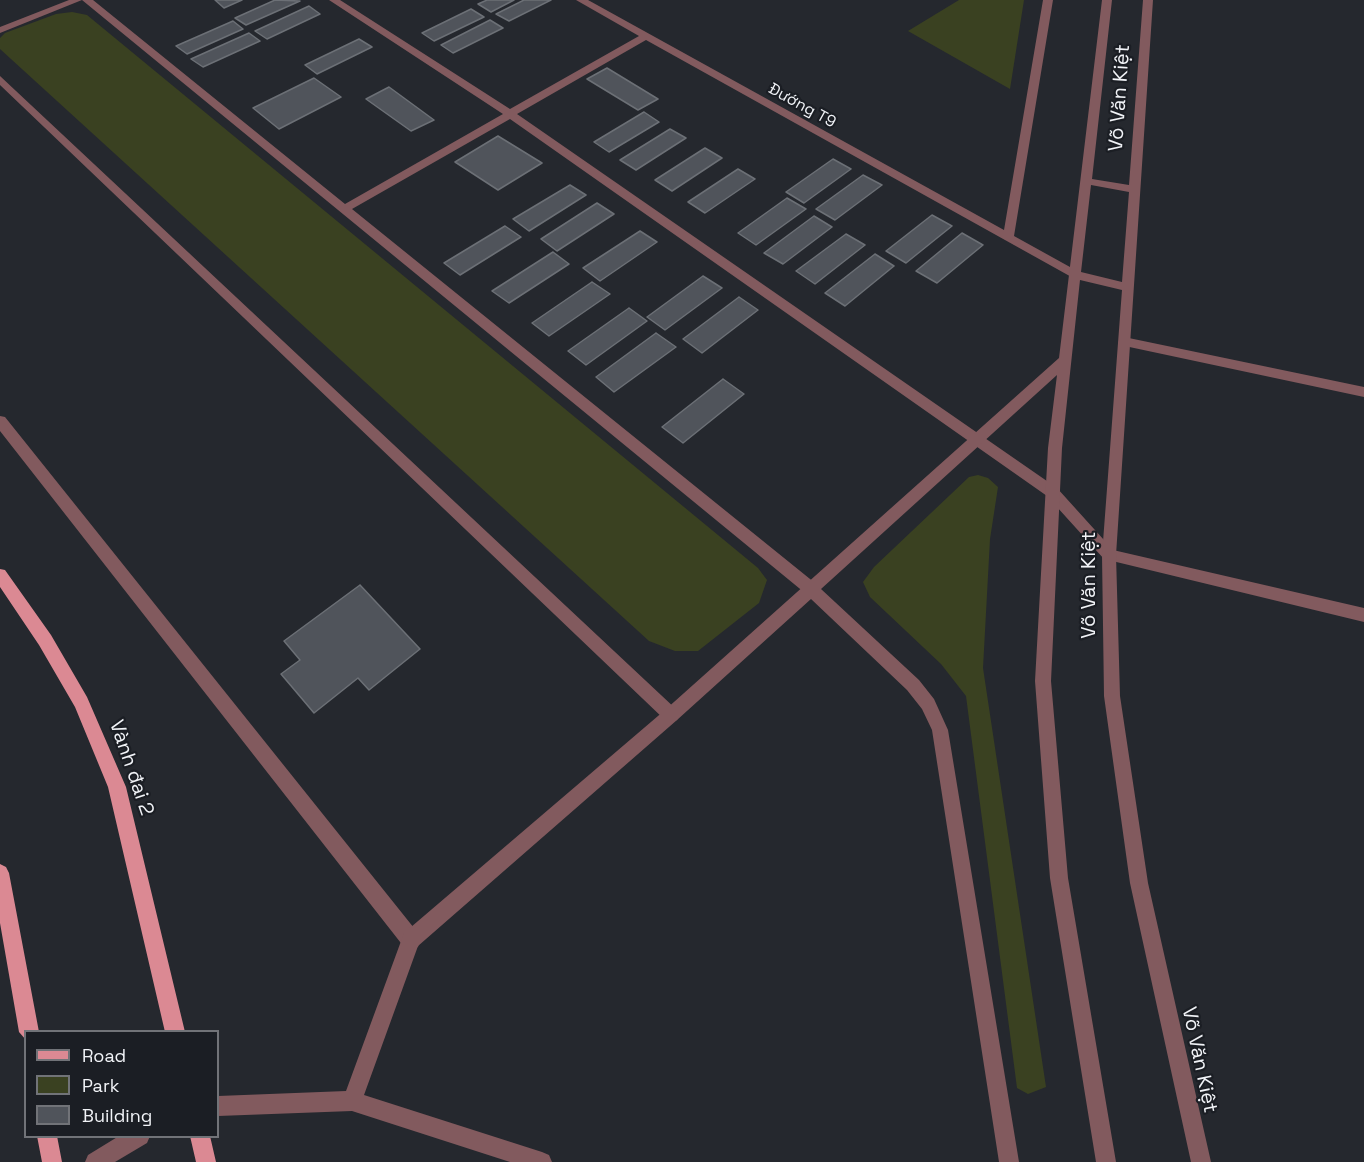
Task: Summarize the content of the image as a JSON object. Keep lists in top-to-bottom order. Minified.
{"streets":{"main road":["Vành đai 2"],"street":["Võ Văn Kiệt","Đướng T9"]},"crossings":[["Võ Văn Kiệt","Đướng T9"]],"legend":["Road","Park","Building"]}
